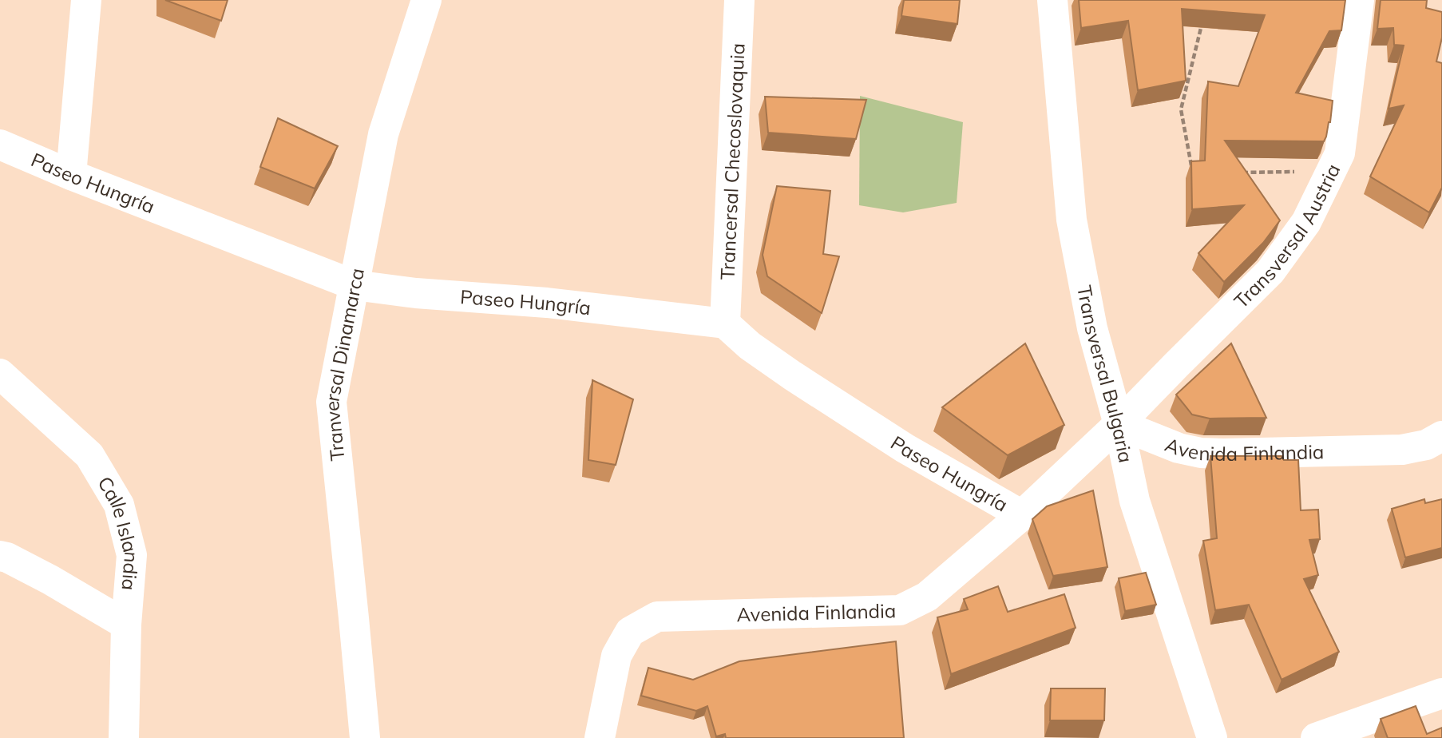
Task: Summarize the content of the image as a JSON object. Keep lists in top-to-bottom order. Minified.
{"streets":{"street":["Trancersal Checoslovaquia","Paseo Hungría","Transversal Austria","Tranversal Dinamarca","Transversal Bulgaria","Avenida Finlandia","Calle Islandia"]},"crossings":[["Trancersal Checoslovaquia","Paseo Hungría"],["Paseo Hungría","Tranversal Dinamarca"],["Paseo Hungría","Avenida Finlandia"],["Transversal Austria","Transversal Bulgaria"],["Transversal Austria","Avenida Finlandia"],["Transversal Bulgaria","Avenida Finlandia"]]}
